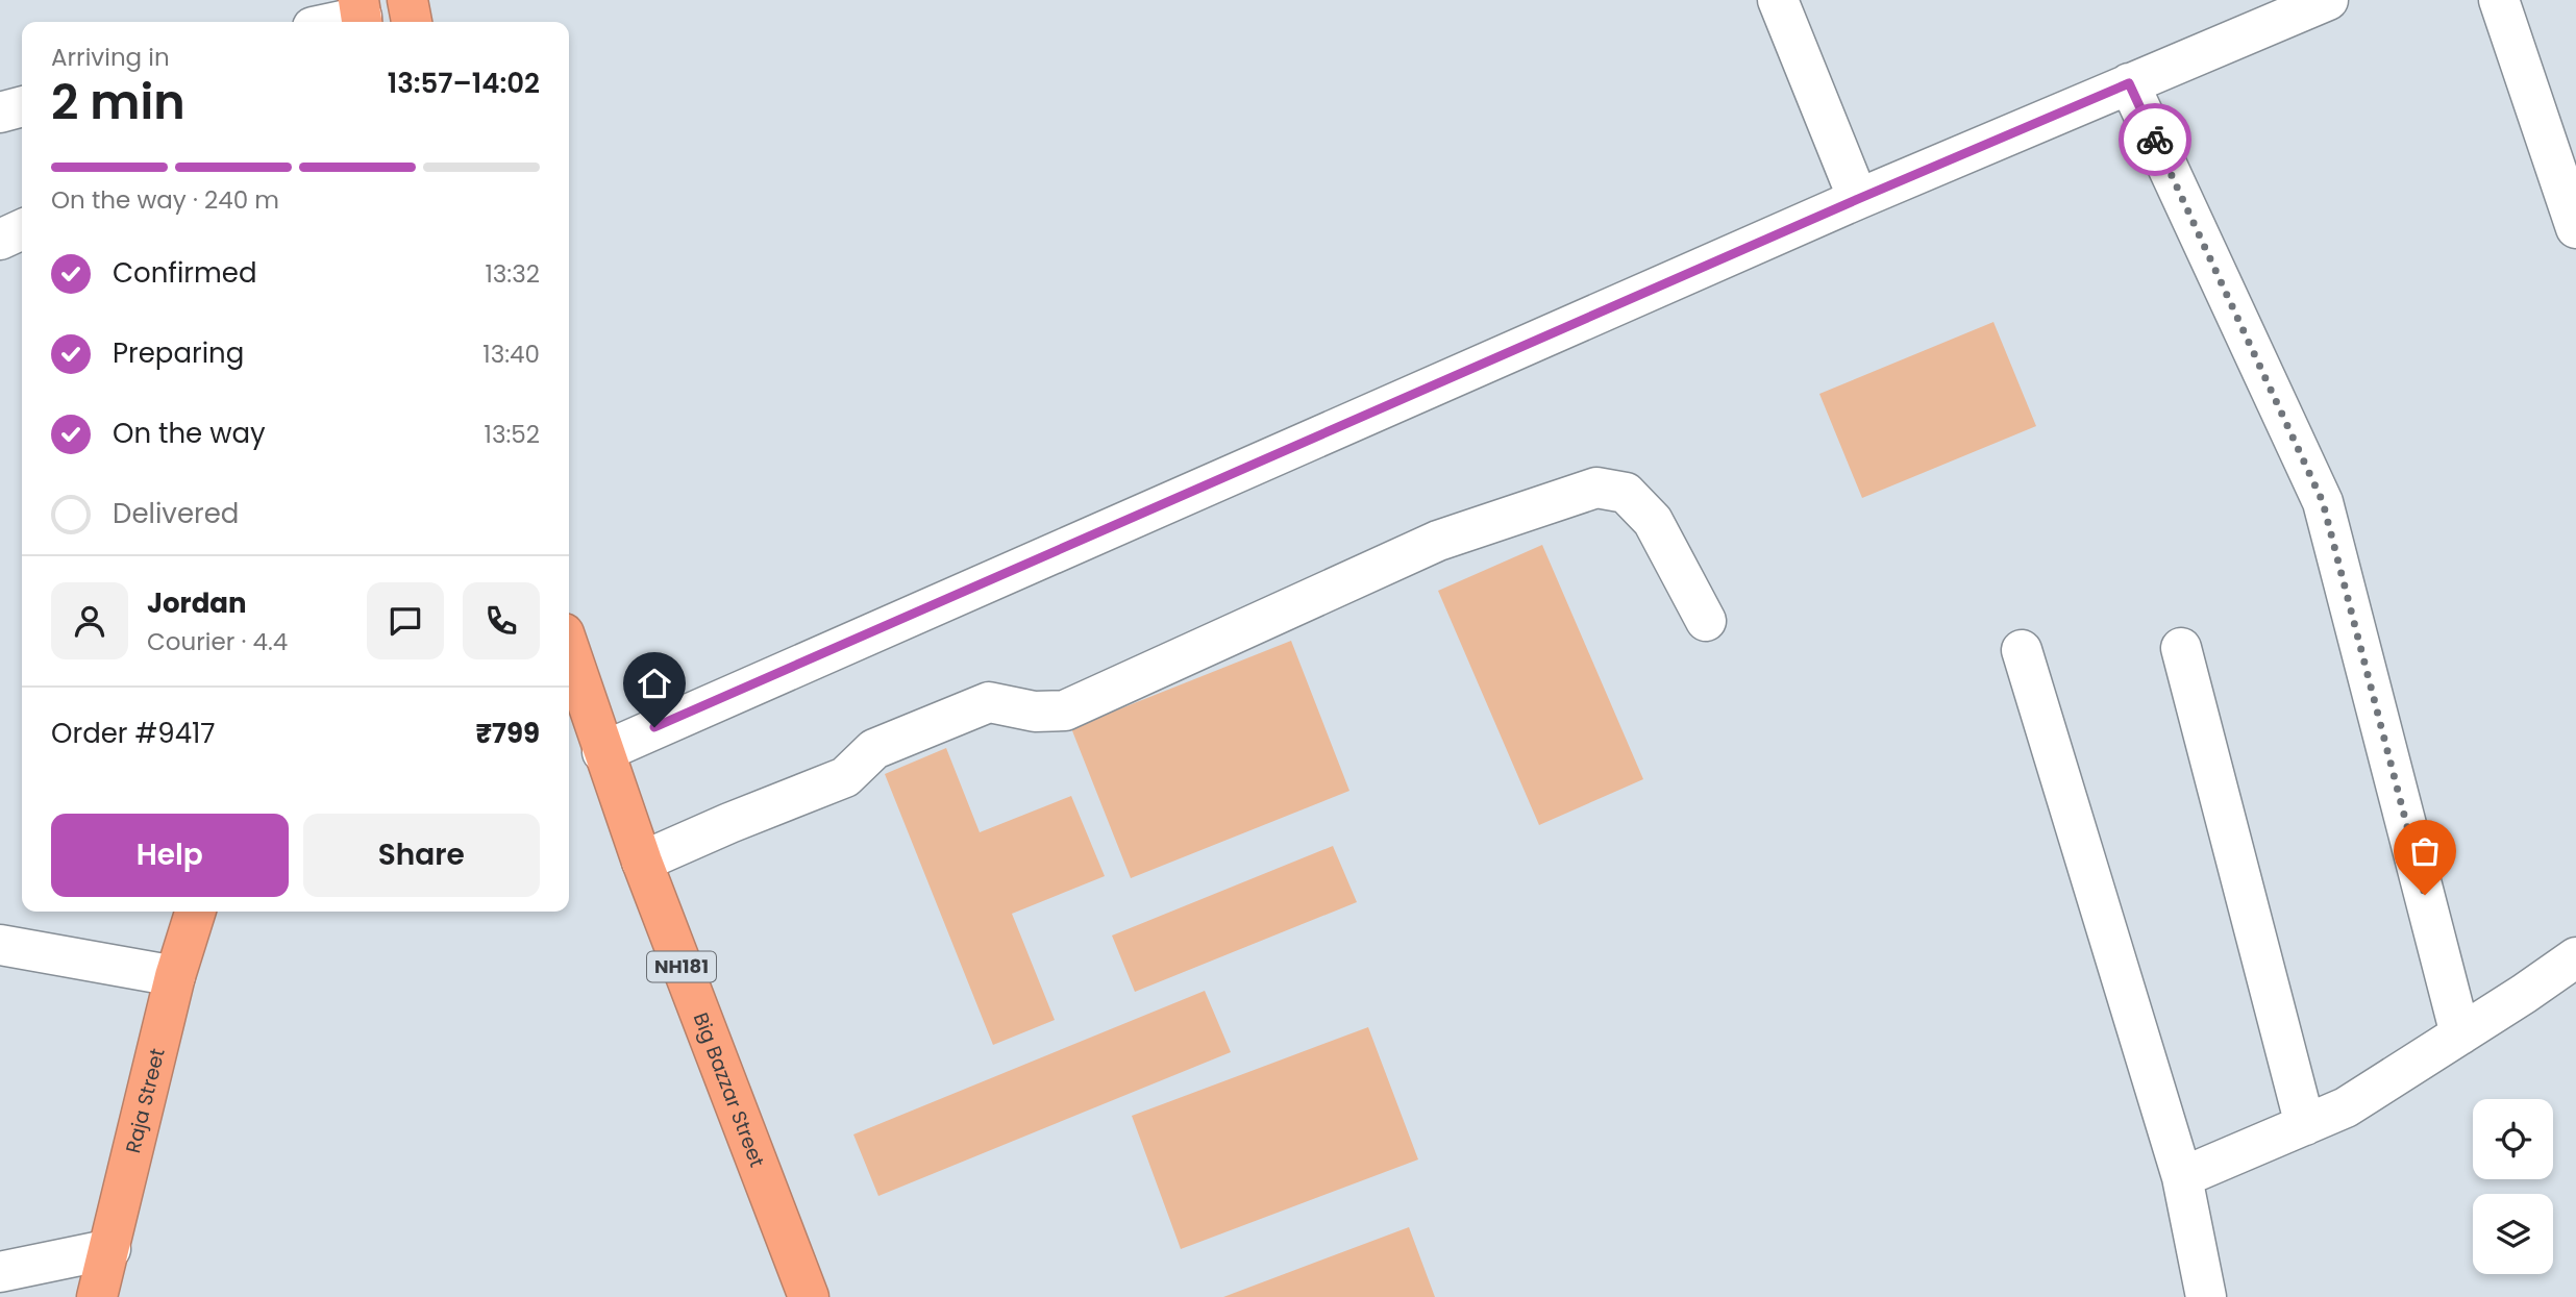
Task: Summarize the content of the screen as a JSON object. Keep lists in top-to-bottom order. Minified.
{"streets":{"highway":["NH181","Big Bazzar Street","Raja Street"]},"page":{"heading":["2 min","Arriving in","13:57–14:02"],"panel":["Jordan","Courier · 4.4","Order #9417","₹799"],"bar":"On the way · 240 m","list":[["Confirmed","13:32"],["Preparing","13:40"],["On the way","13:52"],"Delivered"],"buttons":["Help","Share"]}}
